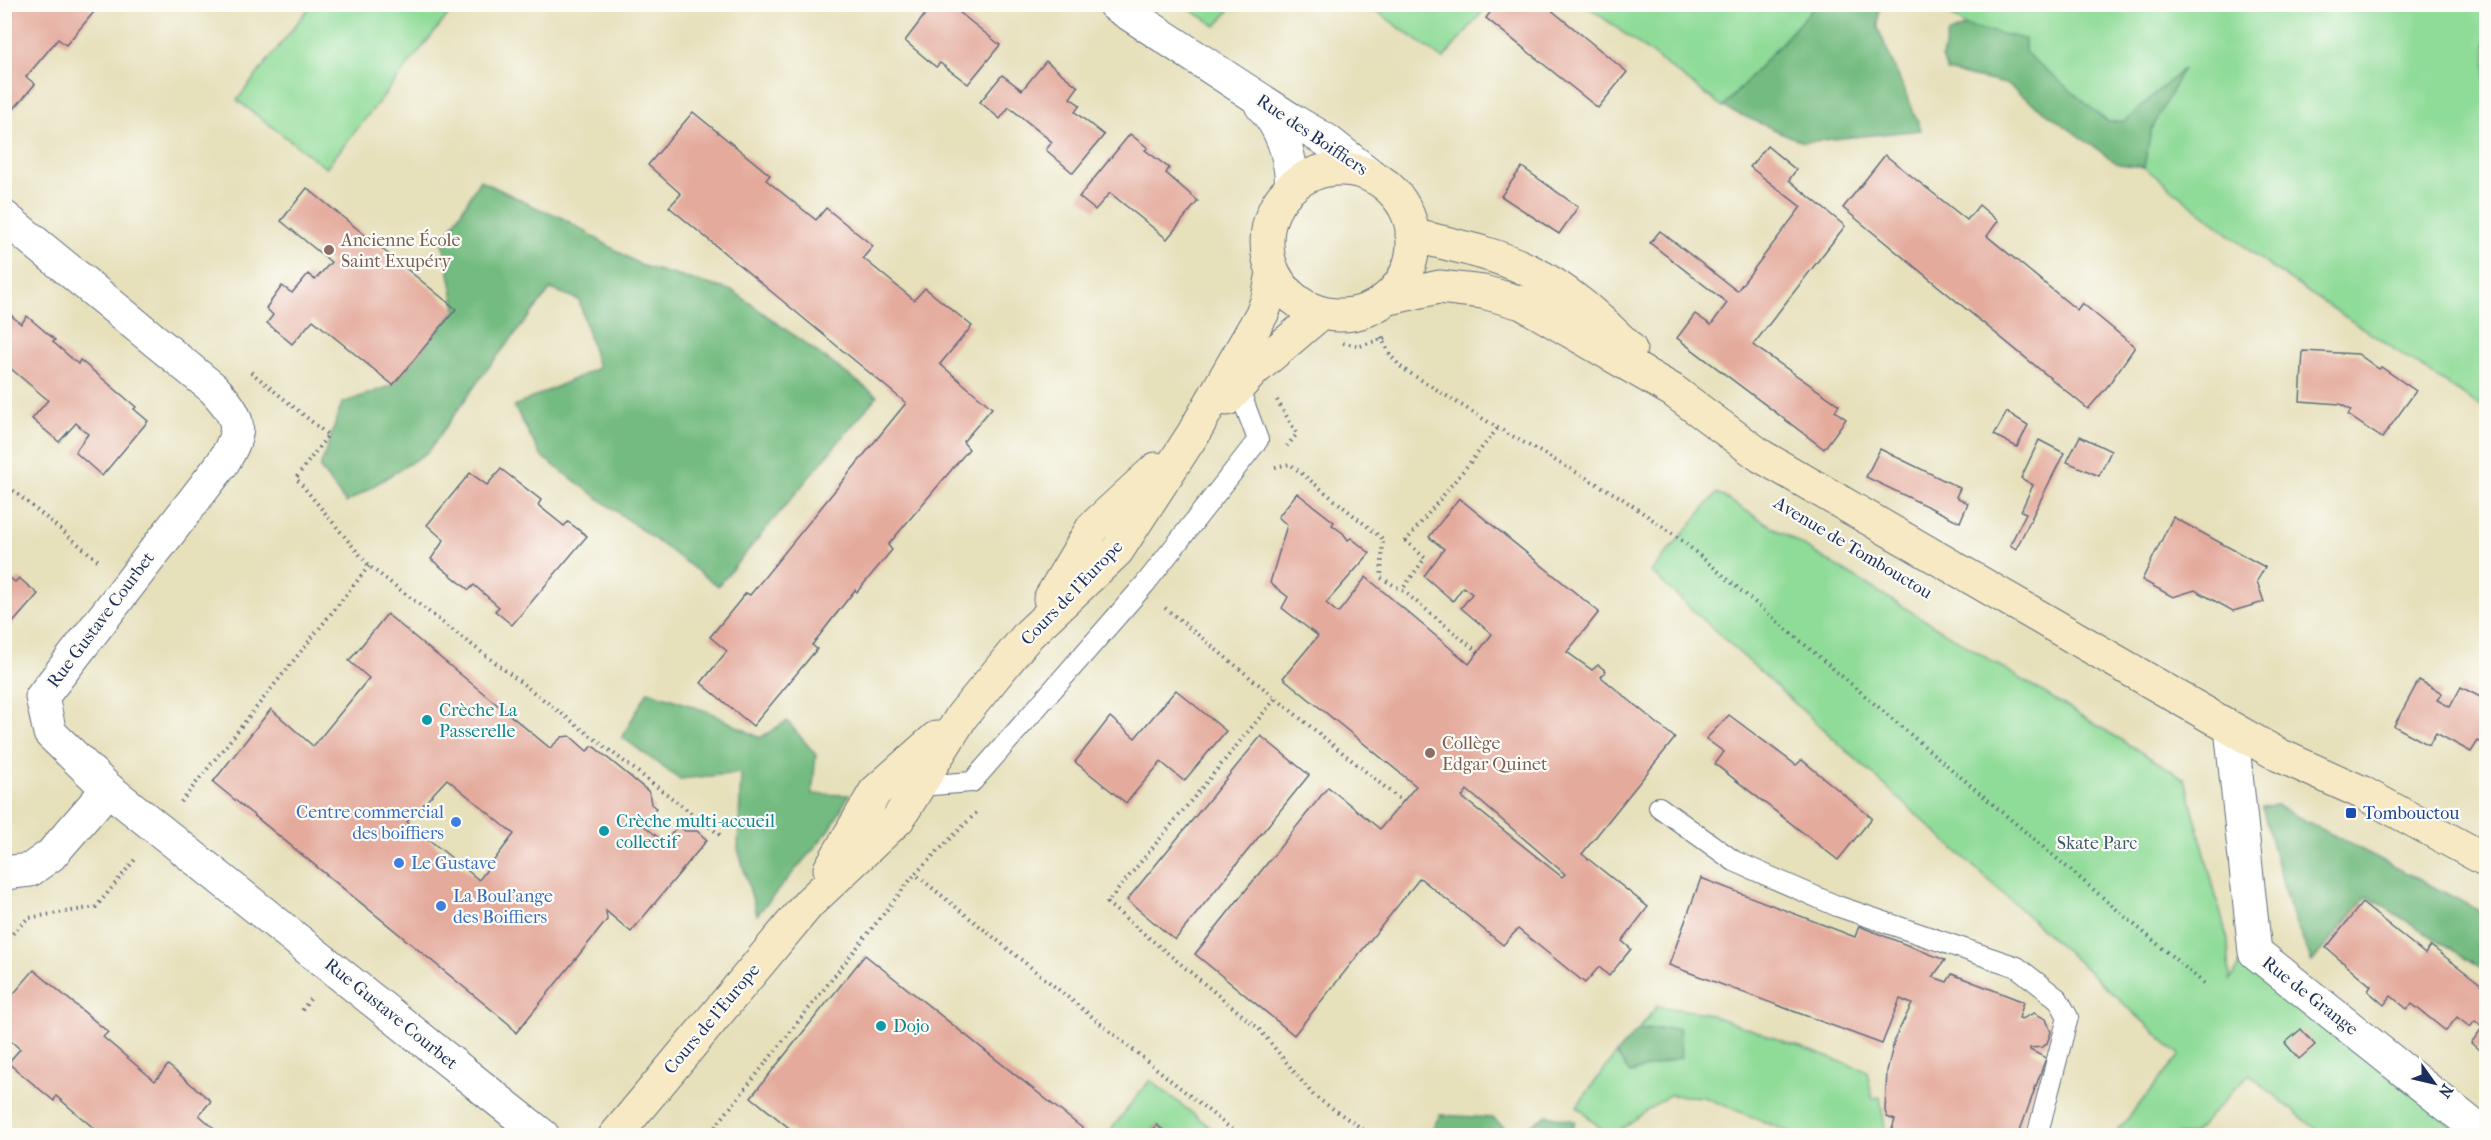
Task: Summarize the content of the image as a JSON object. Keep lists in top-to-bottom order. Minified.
{"streets":{"street":["Rue des Boiffiers","Avenue de Tombouctou","Cours de l'Europe","Rue Gustave Courbet","Rue de Grange"]},"crossings":[["Rue des Boiffiers","Avenue de Tombouctou"],["Rue des Boiffiers","Cours de l'Europe"],["Avenue de Tombouctou","Cours de l'Europe"],["Avenue de Tombouctou","Rue de Grange"]],"parks":["Skate Parc"],"places":{"other":["Ancienne École Saint Exupéry","Crèche La Passerelle","Collège Edgar Quinet","Centre commercial des boiffiers","Crèche multi-accueil collectif","Le Gustave","La Boul'ange des Boiffiers","Dojo"],"transit":["Tombouctou"]},"north":"bottom right"}
